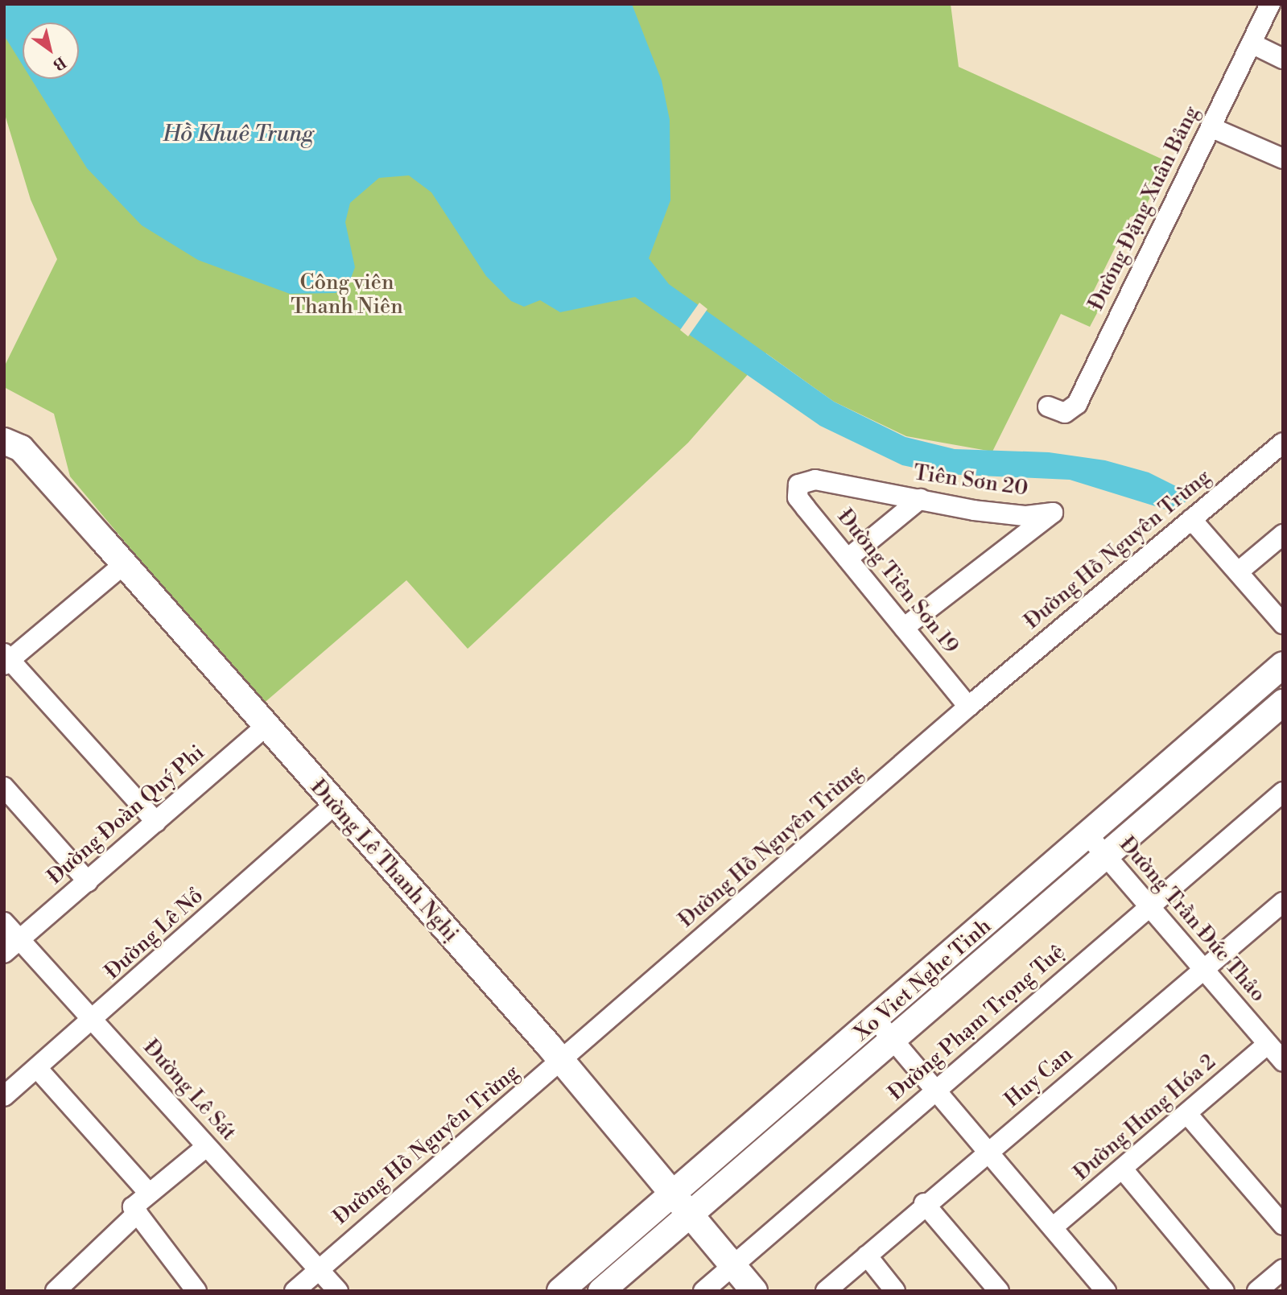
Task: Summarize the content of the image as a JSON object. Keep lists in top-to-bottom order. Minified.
{"streets":{"main road":["Đường Lê Thanh Nghị","Xo Viet Nghe Tinh"],"street":["Đường Đặng Xuân Bảng","Tiên Sơn 20","Đường Hồ Nguyên Trừng","Đường Tiên Sơn 19","Đường Đoàn Quý Phi","Đường Trần Đức Thảo","Đường Lê Nổ","Đường Phạm Trọng Tuệ","Huy Can","Đường Lê Sát","Đường Hưng Hóa 2"]},"crossings":[["Tiên Sơn 20","Đường Tiên Sơn 19"],["Đường Hồ Nguyên Trừng","Đường Tiên Sơn 19"],["Đường Hồ Nguyên Trừng","Đường Lê Thanh Nghị"],["Đường Hồ Nguyên Trừng","Đường Lê Sát"],["Đường Đoàn Quý Phi","Đường Lê Thanh Nghị"],["Đường Đoàn Quý Phi","Đường Lê Sát"],["Đường Lê Thanh Nghị","Đường Lê Nổ"],["Đường Lê Thanh Nghị","Xo Viet Nghe Tinh"],["Đường Lê Thanh Nghị","Đường Phạm Trọng Tuệ"],["Đường Trần Đức Thảo","Xo Viet Nghe Tinh"],["Đường Trần Đức Thảo","Đường Phạm Trọng Tuệ"],["Đường Trần Đức Thảo","Huy Can"],["Đường Trần Đức Thảo","Đường Hưng Hóa 2"],["Đường Lê Nổ","Đường Lê Sát"]],"water":["Hồ Khuê Trung"],"parks":["Công viên Thanh Niên"],"north":"bottom right"}
